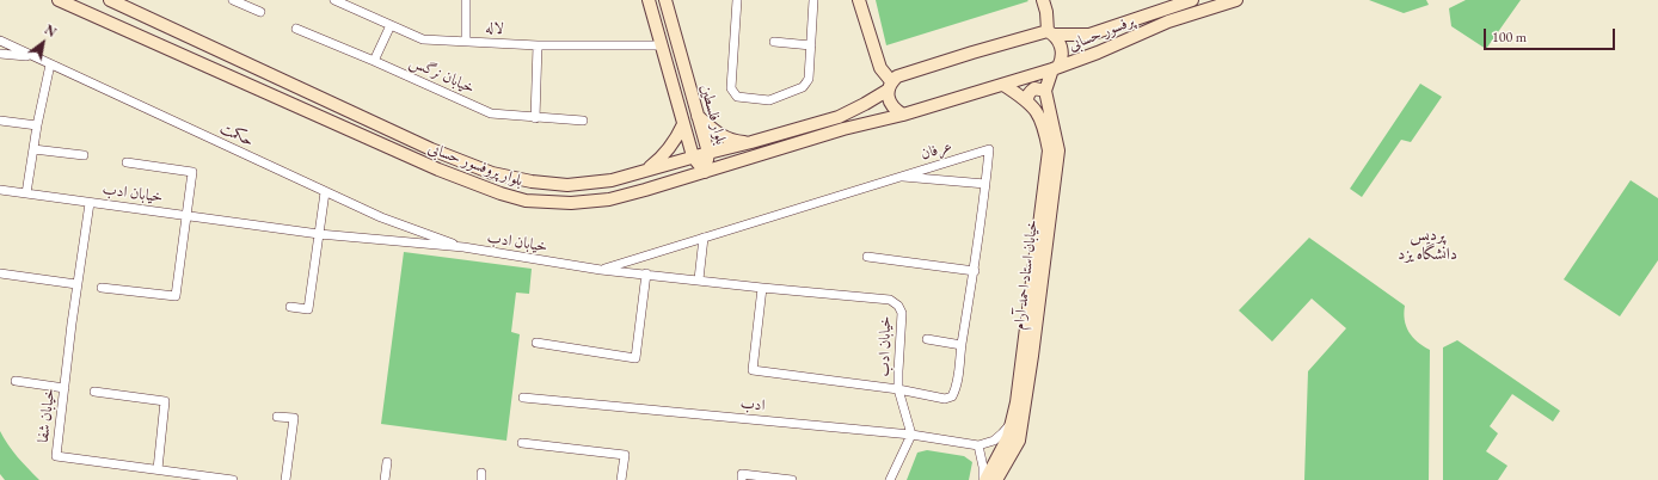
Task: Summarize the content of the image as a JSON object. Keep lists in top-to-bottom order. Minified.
{"streets":{"main road":["پرفسور حسابی","بلوار فلسطین","بلوار پروفسور حسابی","خیابان استاد احمد آرام"],"street":["لاله","خیابان نرگس","حکمت","عرفان","خیابان ادب","ادب","خیابان شفا"]},"crossings":[["لاله","بلوار فلسطین"],["پرفسور حسابی","بلوار پروفسور حسابی"],["پرفسور حسابی","خیابان استاد احمد آرام"],["بلوار فلسطین","بلوار پروفسور حسابی"],["حکمت","خیابان ادب"],["عرفان","خیابان ادب"],["بلوار پروفسور حسابی","خیابان استاد احمد آرام"],["خیابان ادب","ادب"],["خیابان ادب","خیابان شفا"]],"districts":["پردیس دانشگاه یزد"],"scale_bar":"100 m","north":"top right"}
